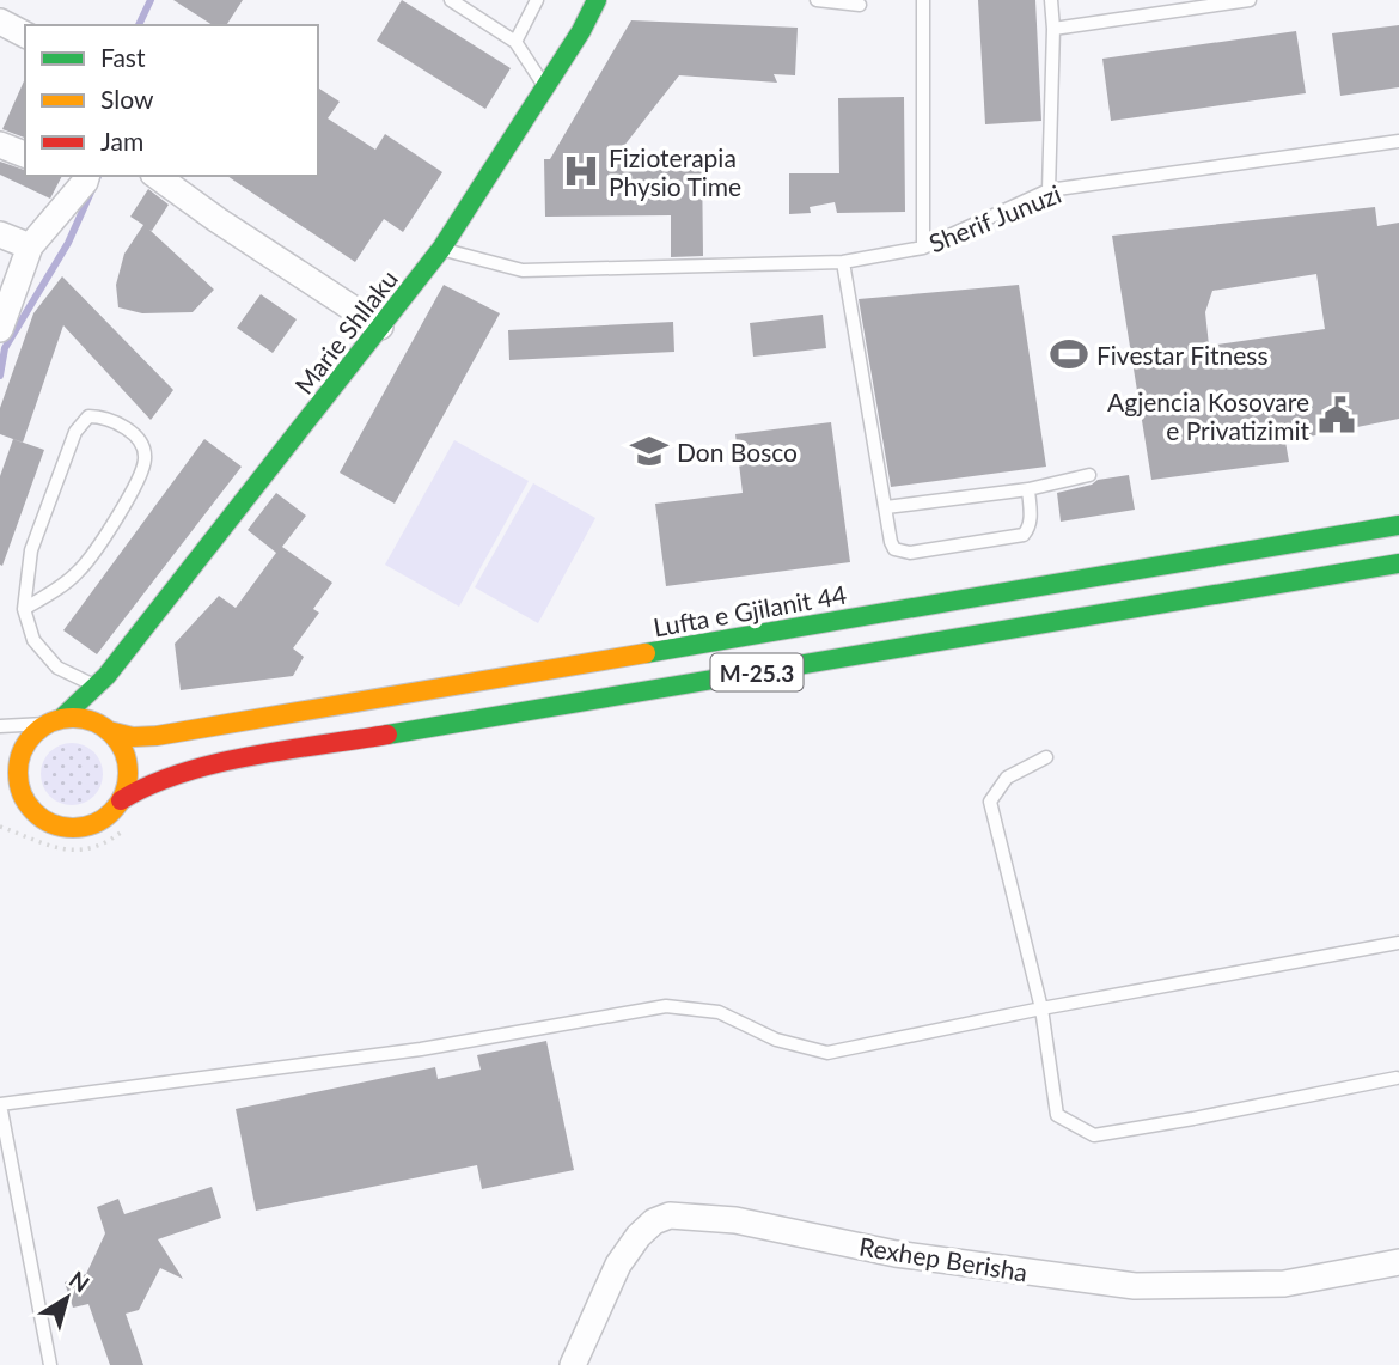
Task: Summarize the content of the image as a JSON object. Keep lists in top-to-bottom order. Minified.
{"streets":{"main road":["Marie Shllaku","Lufta e Gjilanit 44","M-25.3"],"street":["Rexhep Berisha"],"lane":["Sherif Junuzi"]},"crossings":[["Sherif Junuzi","Marie Shllaku"],["Marie Shllaku","Lufta e Gjilanit 44"],["Marie Shllaku","M-25.3"],["Lufta e Gjilanit 44","M-25.3"]],"places":{"hospital":["Fizioterapia Physio Time"],"sports":["Fivestar Fitness"],"public building":["Agjencia Kosovare e Privatizimit"],"school or university":["Don Bosco"]},"legend":["Fast","Slow","Jam"],"north":"top right"}
